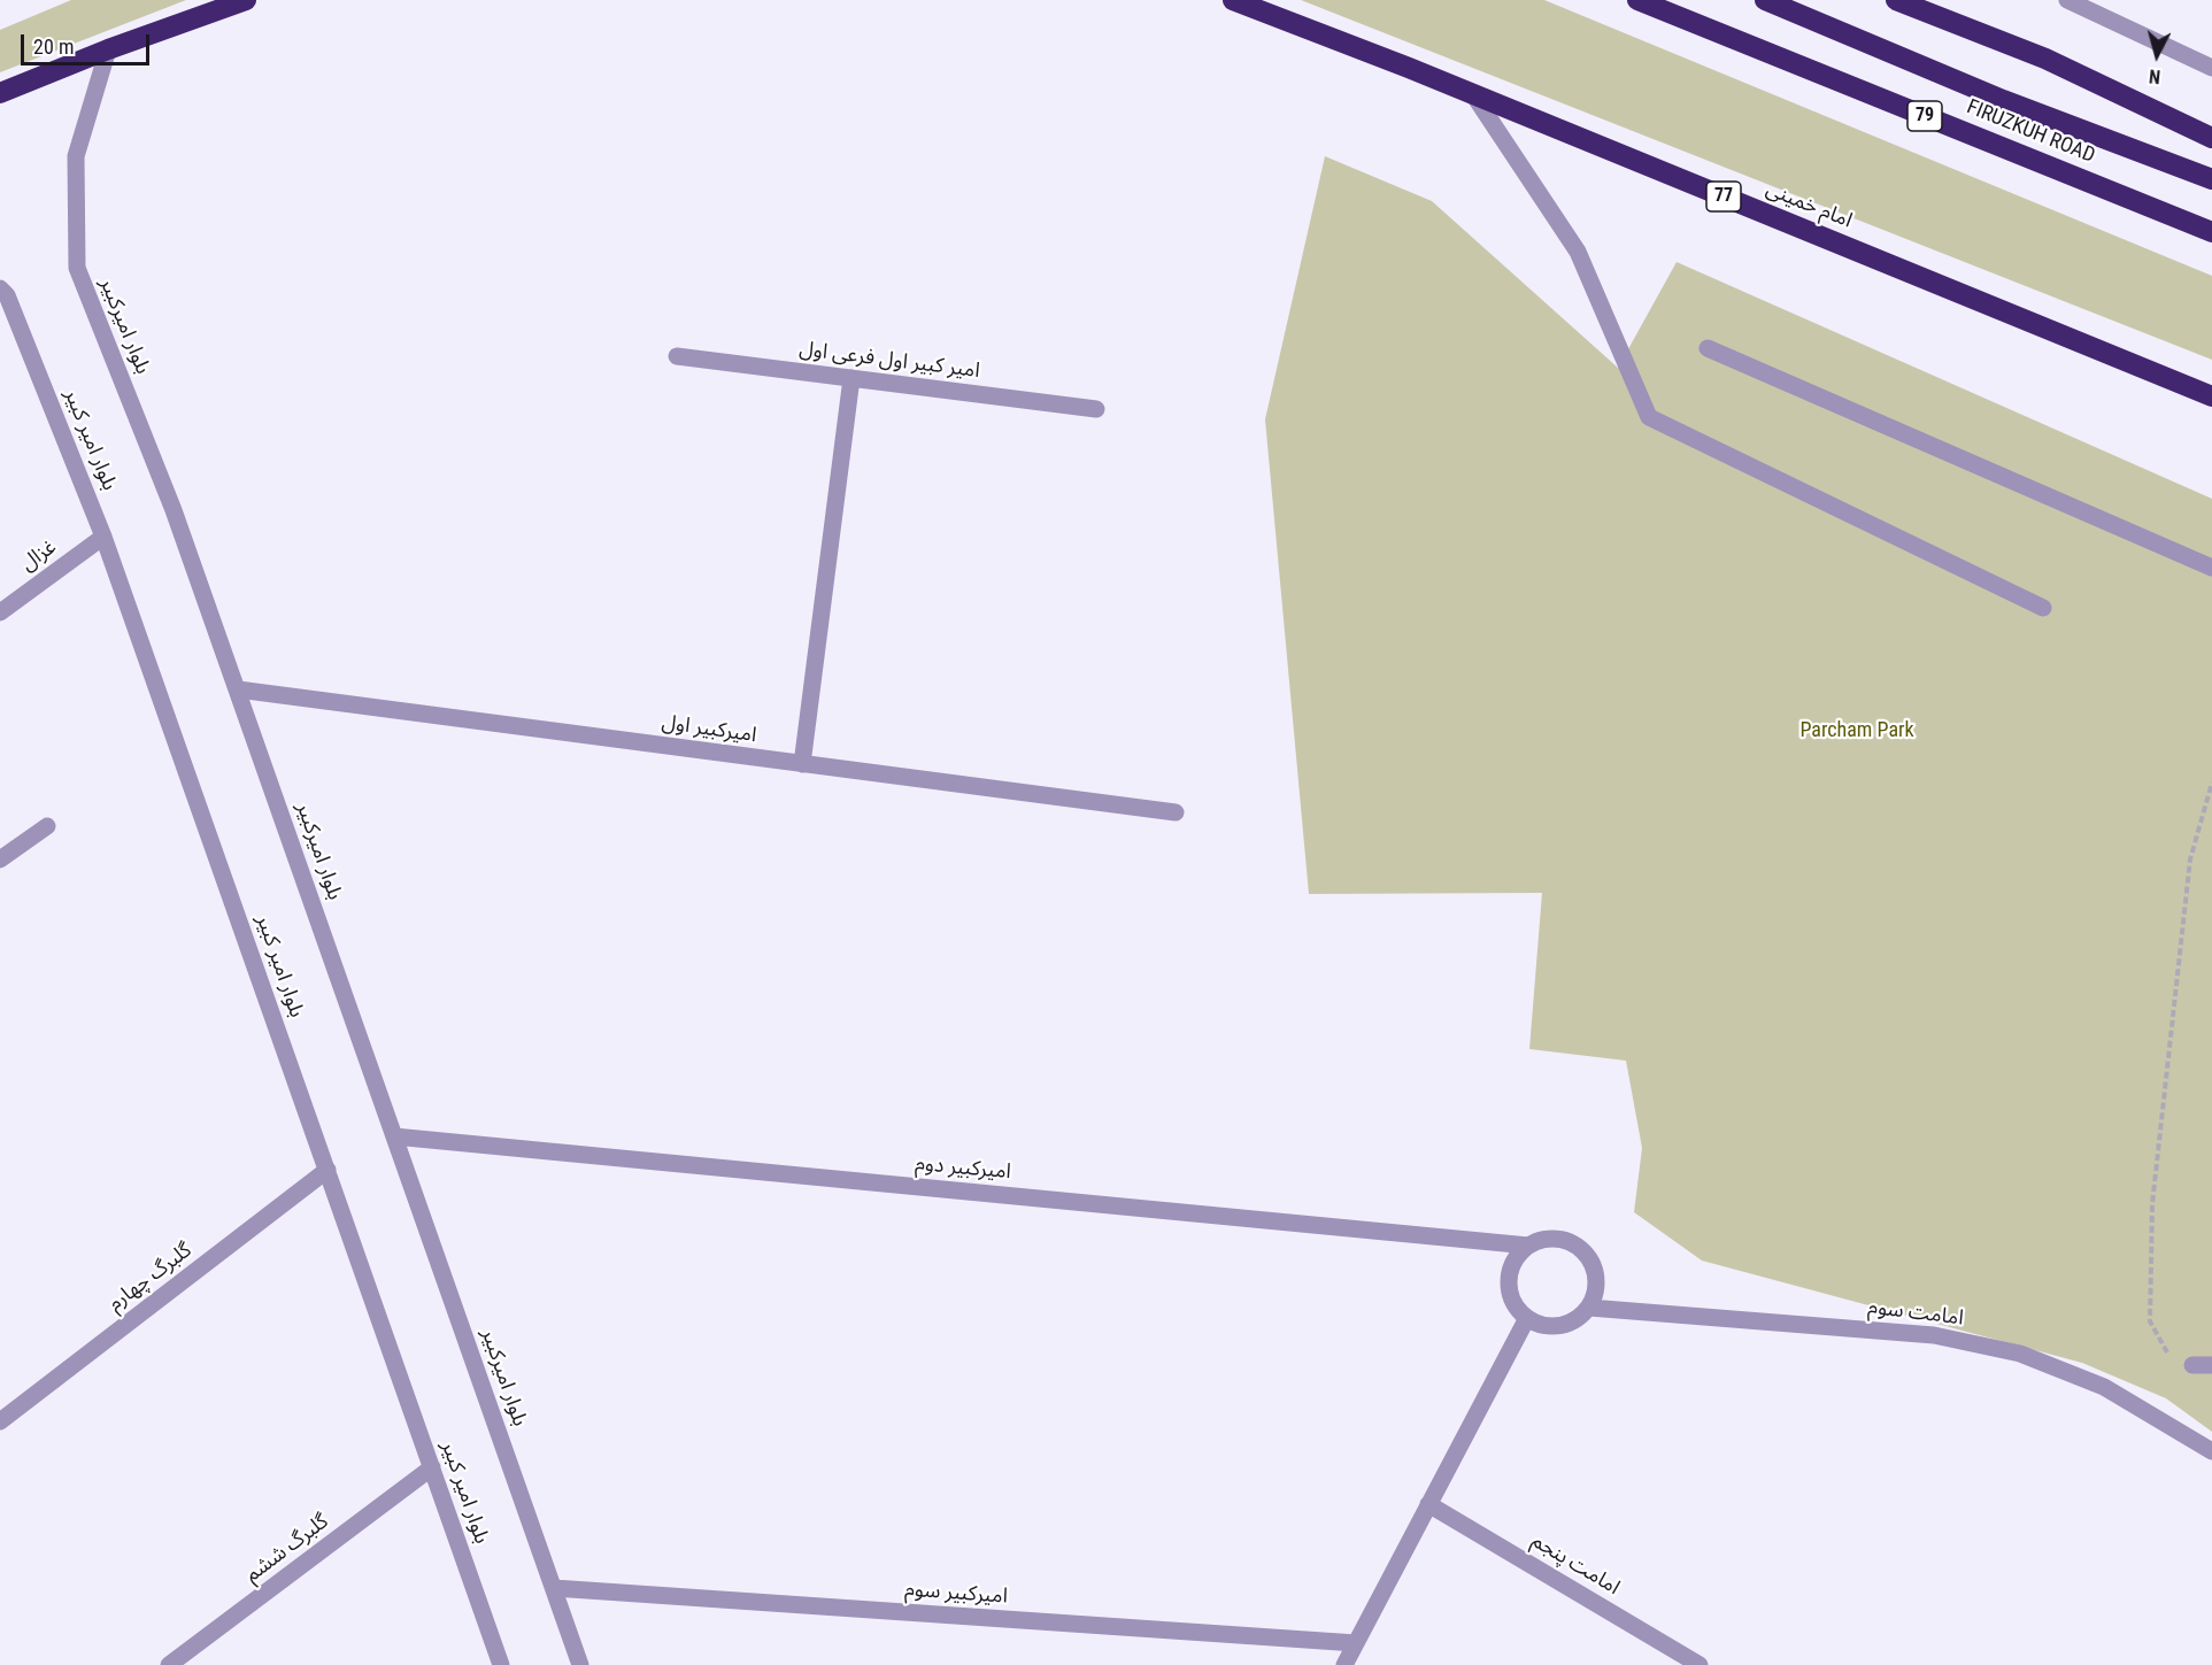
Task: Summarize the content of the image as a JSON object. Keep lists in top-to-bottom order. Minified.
{"streets":{"highway":["79","FIRUZKUH ROAD","77","امام خمینی"],"street":["بلوار امیرکبیر","امیر کبیر اول فرعی اول","بلوار امیر کبیر","غزال","امیرکبیر اول","امیرکبیر دوم","گلبرگ چهارم","امامت سوم","گلبرگ ششم","امامت پنجم","امیرکبیر سوم"]},"crossings":[["بلوار امیرکبیر","امیرکبیر اول"],["بلوار امیرکبیر","امیرکبیر دوم"],["بلوار امیرکبیر","امیرکبیر سوم"],["بلوار امیر کبیر","غزال"],["بلوار امیر کبیر","گلبرگ چهارم"],["بلوار امیر کبیر","گلبرگ ششم"],["امیرکبیر دوم","امامت سوم"]],"parks":["Parcham Park"],"scale_bar":"20 m","north":"bottom"}
